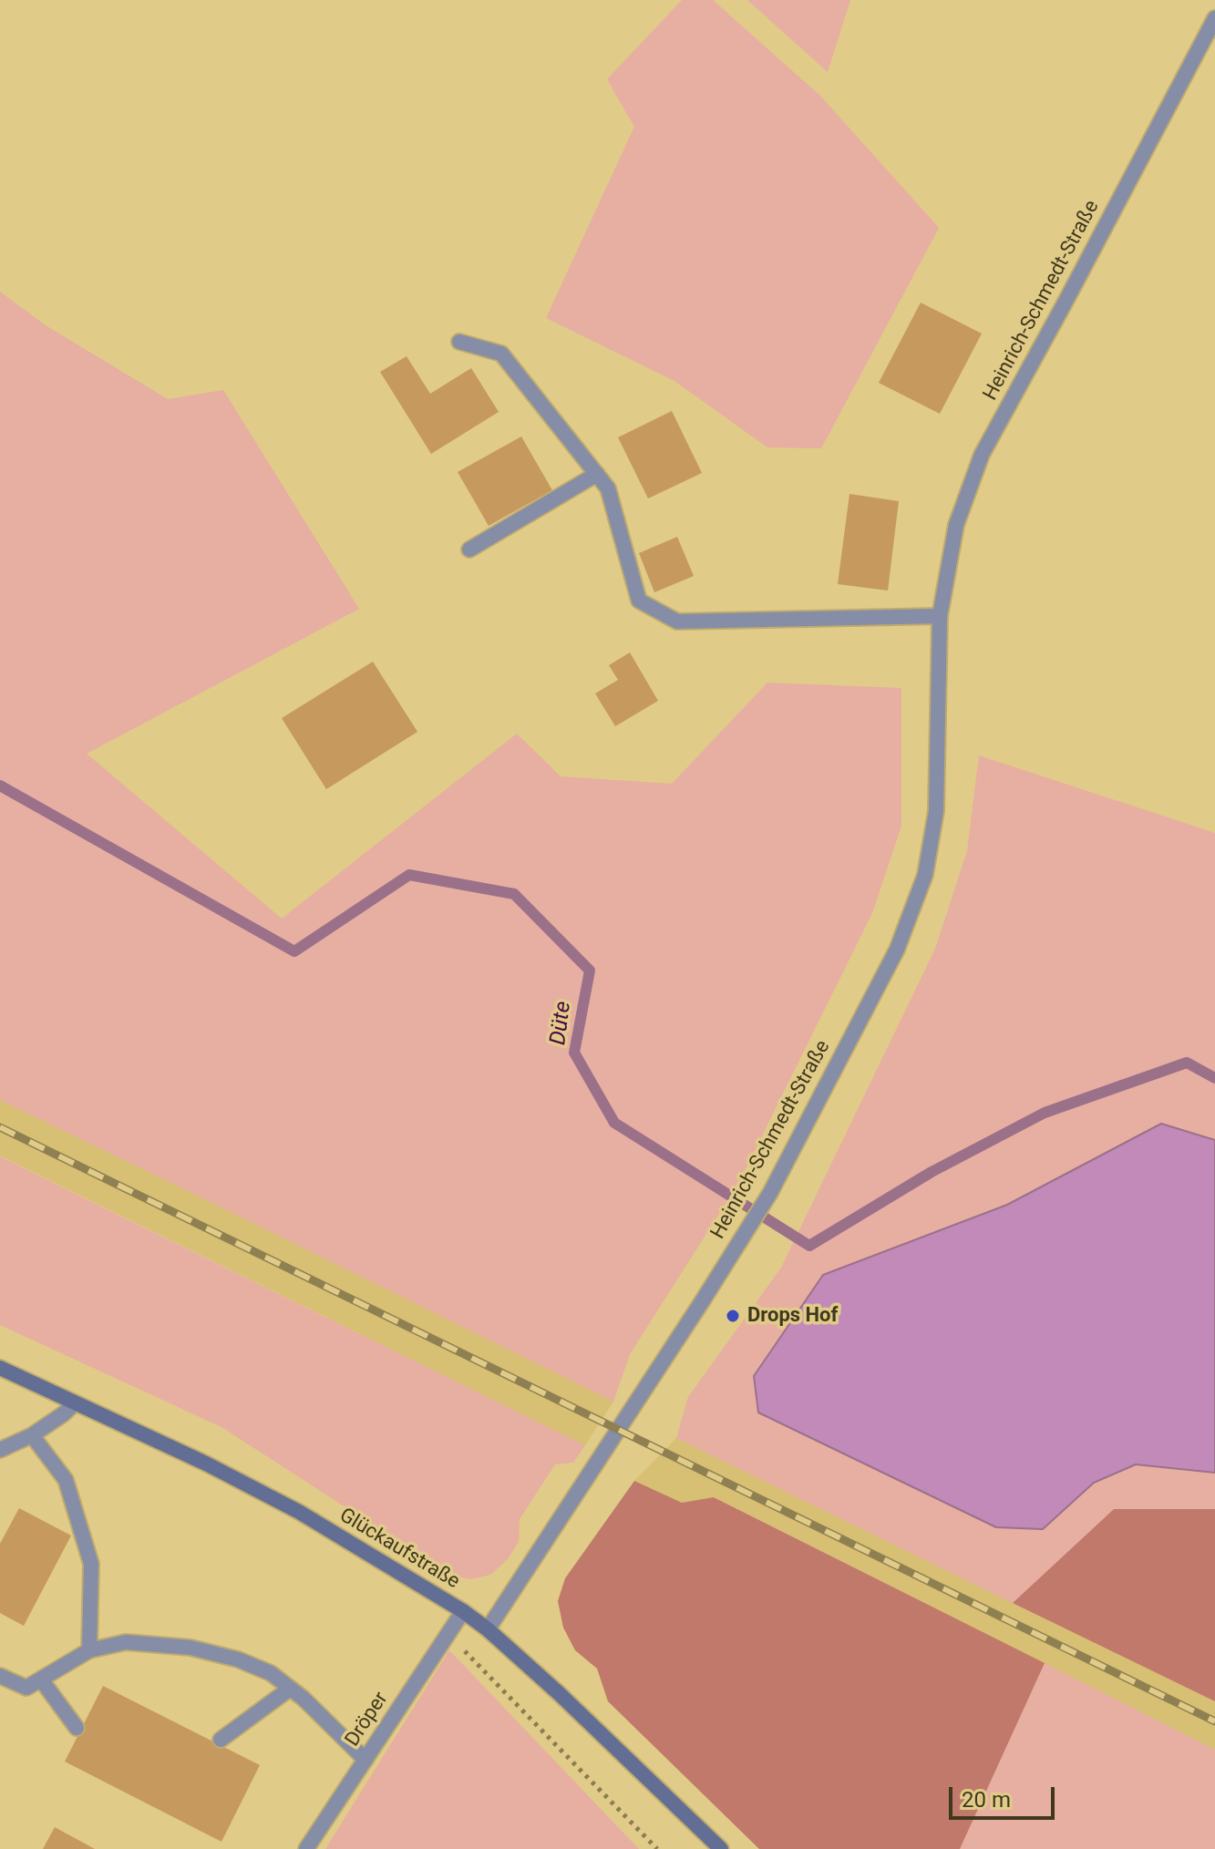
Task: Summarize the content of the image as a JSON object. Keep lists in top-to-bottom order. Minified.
{"streets":{"main road":["Glückaufstraße"],"street":["Heinrich-Schmedt-Straße","Dröper"]},"crossings":[["Heinrich-Schmedt-Straße","Glückaufstraße"],["Glückaufstraße","Dröper"]],"water":["Düte"],"places":["Drops Hof"],"scale_bar":"20 m"}
